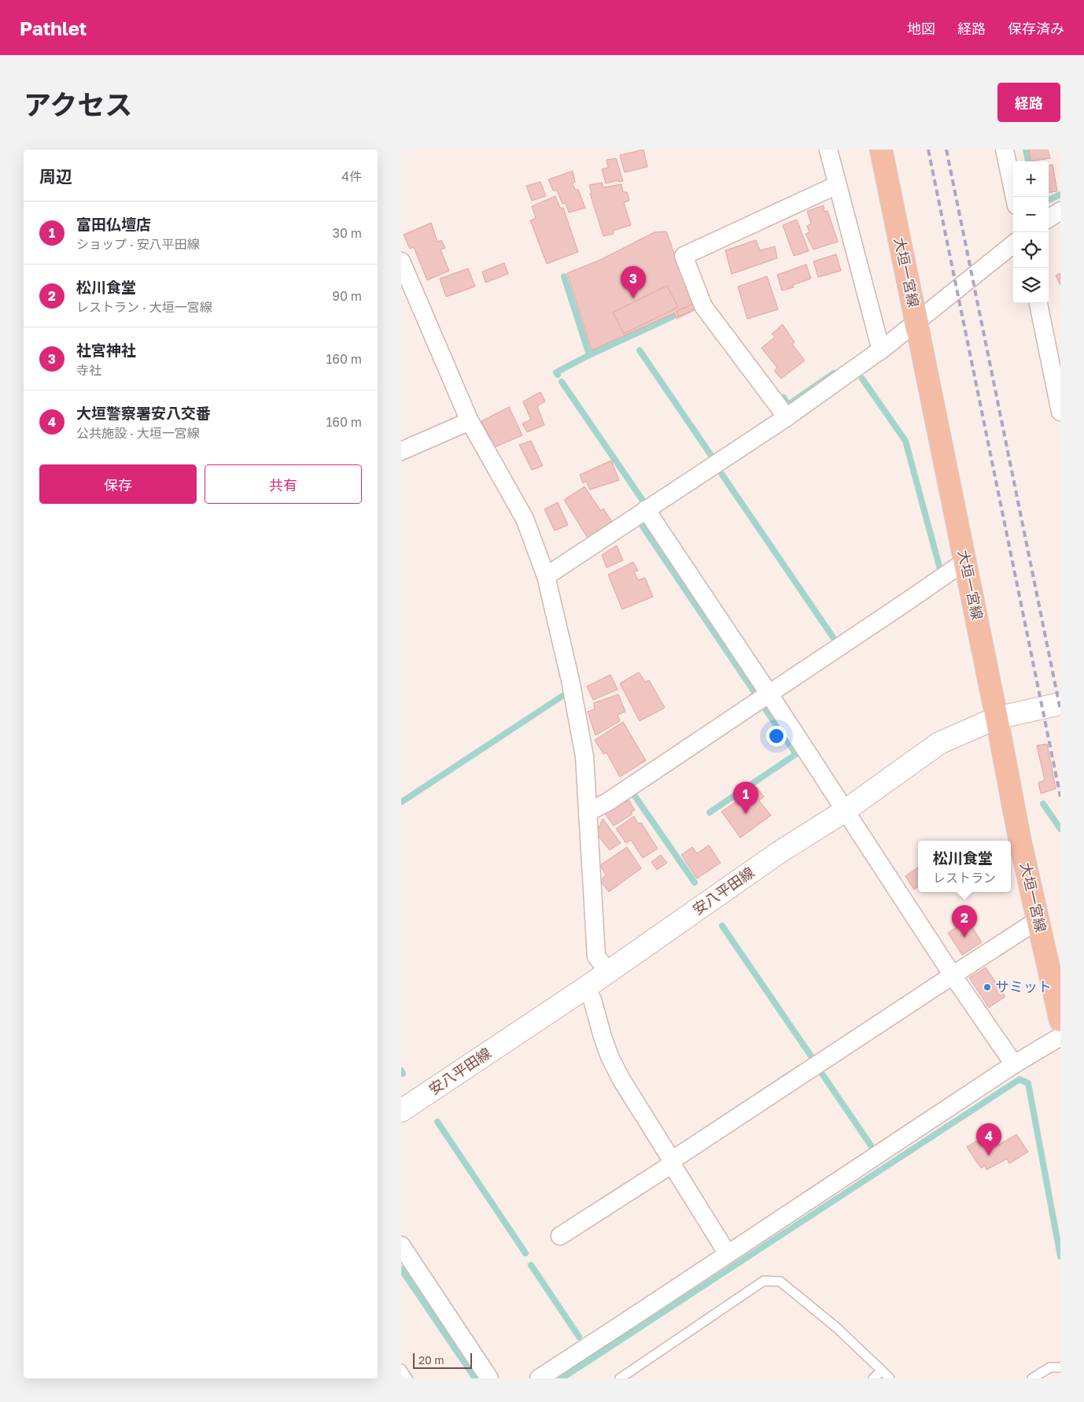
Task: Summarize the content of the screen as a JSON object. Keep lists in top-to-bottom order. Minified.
{"streets":{"main road":["大垣一宮線","安八平田線"]},"crossings":[["大垣一宮線","安八平田線"]],"places":["サミット"],"scale_bar":"20 m","page":{"header":"Pathlet","nav":["地図","経路","保存済み"],"title":"アクセス","buttons":["経路",["保存","共有"]],"heading":["周辺","4件"],"map_buttons":["+","−"],"list":[{"mark":"1","name":"富田仏壇店","note":"ショップ · 安八平田線","value":"30 m"},{"mark":"2","name":"松川食堂","note":"レストラン · 大垣一宮線","value":"90 m"},{"mark":"3","name":"社宮神社","note":"寺社","value":"160 m"},{"mark":"4","name":"大垣警察署安八交番","note":"公共施設 · 大垣一宮線","value":"160 m"}],"pins":["3","1","2","4"],"popup":["松川食堂","レストラン"],"scale":"20 m"}}
